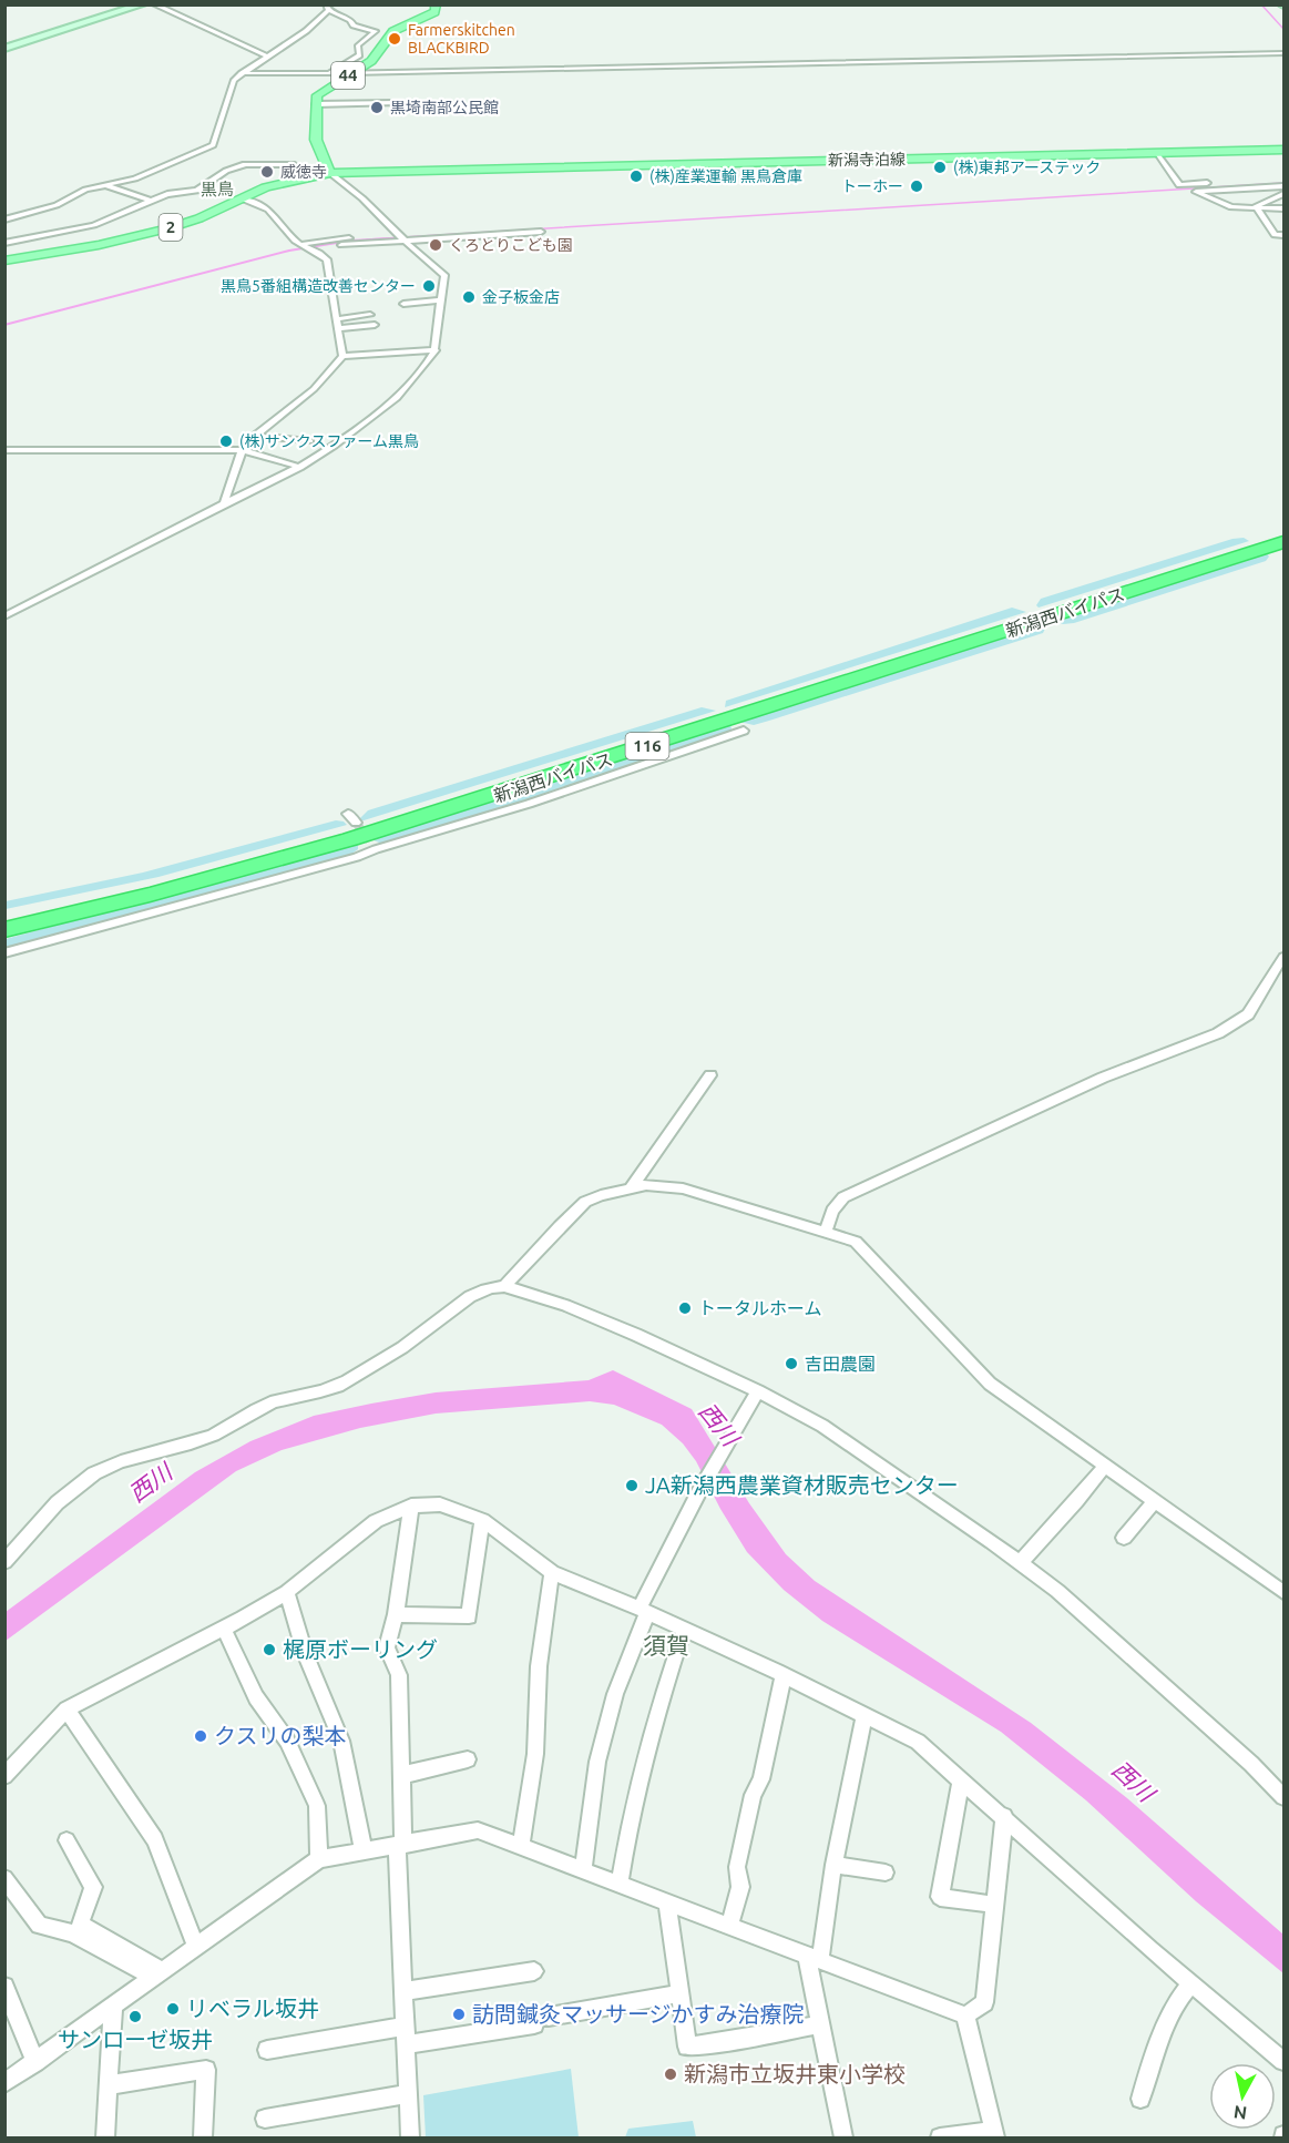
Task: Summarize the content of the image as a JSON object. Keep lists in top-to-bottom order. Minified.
{"streets":{"highway":["新潟西バイパス","116"],"main road":["44","新潟寺泊線","2"]},"crossings":[["44","新潟寺泊線"],["44","2"],["新潟寺泊線","2"]],"districts":["黒鳥","須賀"],"water":["西川"],"places":["Farmerskitchen BLACKBIRD","黒埼南部公民館","(株)東邦アーステック","威徳寺","(株)産業運輸 黒鳥倉庫","トーホー","くろとりこども園","黒鳥5番組構造改善センター","金子板金店","(株)サンクスファーム黒鳥","トータルホーム","吉田農園","JA新潟西農業資材販売センター","梶原ボーリング","クスリの梨本","リベラル坂井","訪問鍼灸マッサージかすみ治療院","サンローゼ坂井","新潟市立坂井東小学校"],"north":"bottom"}
